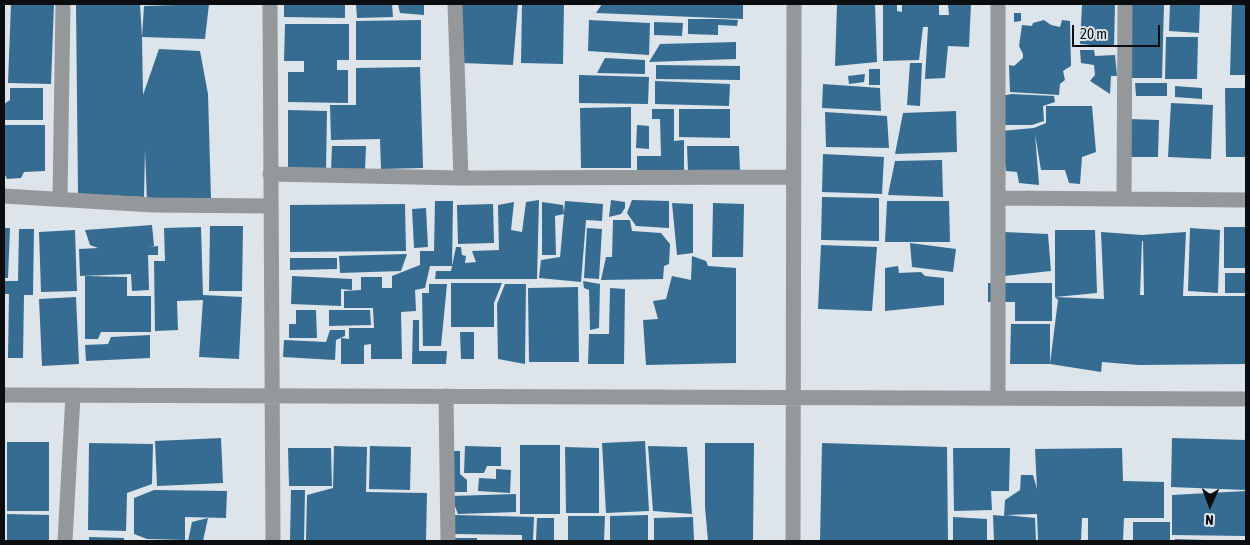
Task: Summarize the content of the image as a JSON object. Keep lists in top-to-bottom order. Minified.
{"scale_bar":"20 m","north":"bottom"}
